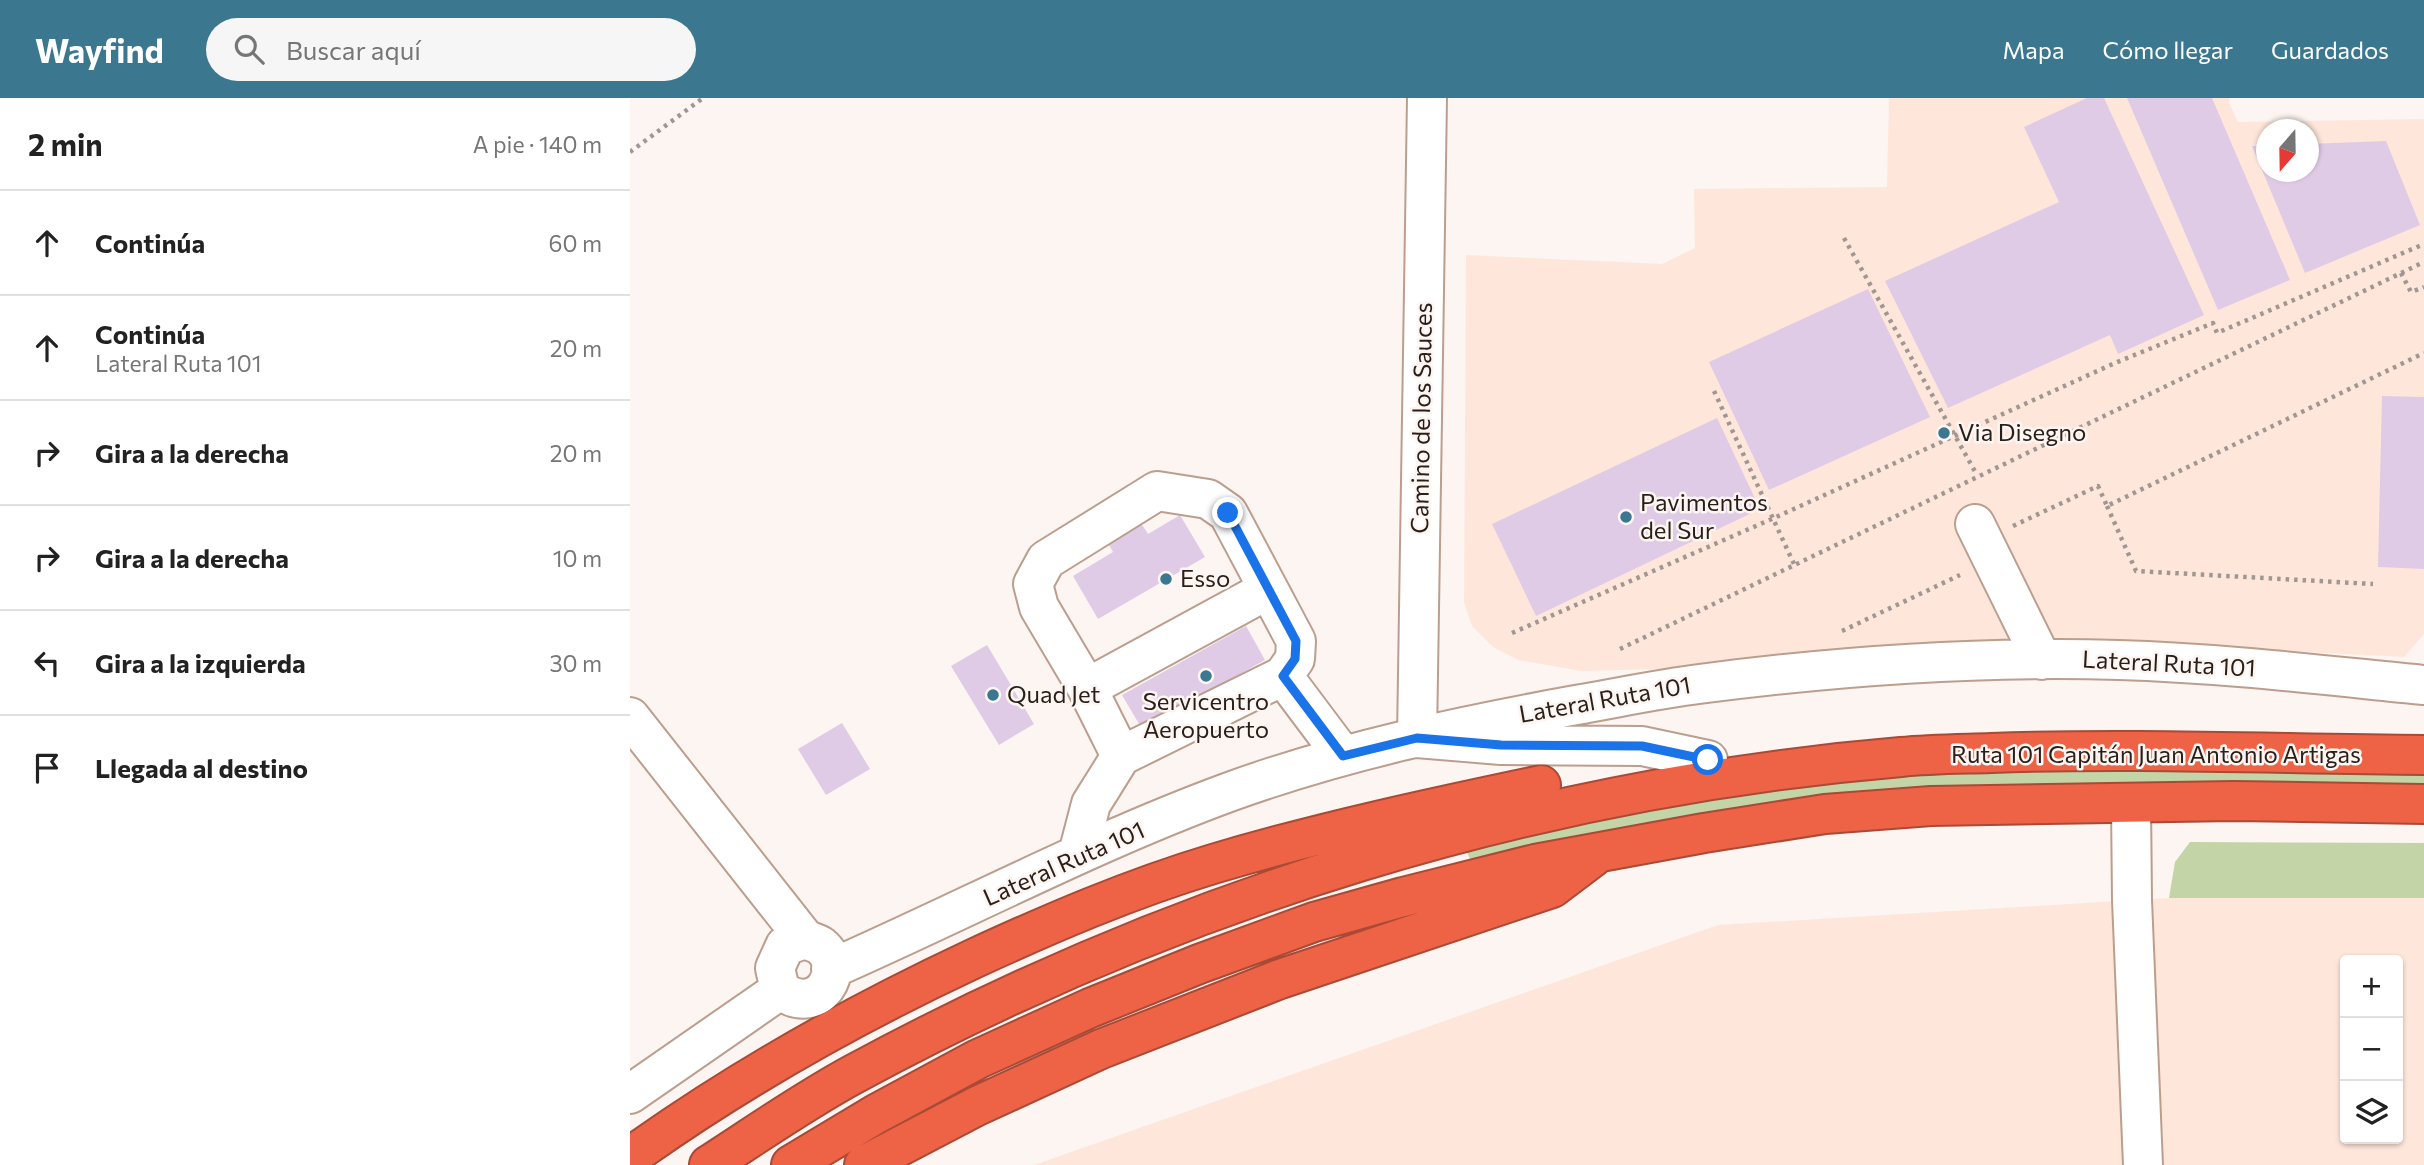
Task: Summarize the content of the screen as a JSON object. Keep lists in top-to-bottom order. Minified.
{"streets":{"highway":["Ruta 101 Capitán Juan Antonio Artigas"],"street":["Camino de los Sauces","Lateral Ruta 101"]},"crossings":[["Camino de los Sauces","Lateral Ruta 101"]],"places":["Via Disegno","Pavimentos del Sur","Esso","Servicentro Aeropuerto","Quad Jet"],"north":"bottom","page":{"header":"Wayfind","search":"Buscar aquí","nav":["Mapa","Cómo llegar","Guardados"],"heading":["2 min","A pie · 140 m"],"list":[["Continúa","60 m"],["Continúa","Lateral Ruta 101","20 m"],["Gira a la derecha","20 m"],["Gira a la derecha","10 m"],["Gira a la izquierda","30 m"],"Llegada al destino"],"map_buttons":["+","−"]}}
